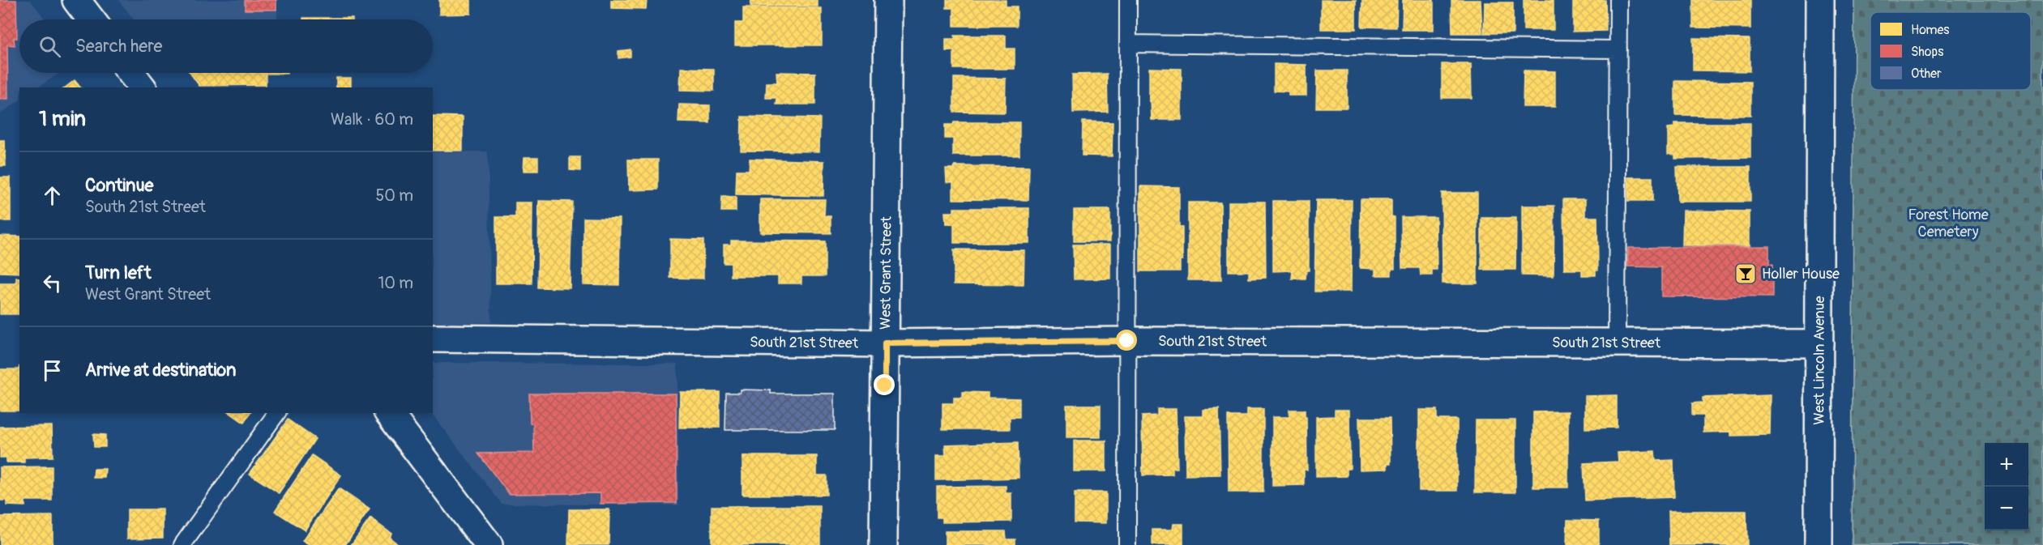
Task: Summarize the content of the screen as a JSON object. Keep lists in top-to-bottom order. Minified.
{"streets":{"street":["West Grant Street","South 21st Street","West Lincoln Avenue"]},"crossings":[["West Grant Street","South 21st Street"],["South 21st Street","West Lincoln Avenue"]],"parks":["Forest Home Cemetery"],"places":{"bar":["Holler House"]},"legend":["Homes","Shops","Other"],"page":{"search":"Search here","heading":["1 min","Walk · 60 m"],"list":[["Continue","South 21st Street","50 m"],["Turn left","West Grant Street","10 m"],"Arrive at destination"],"map_buttons":["+","−"]}}
